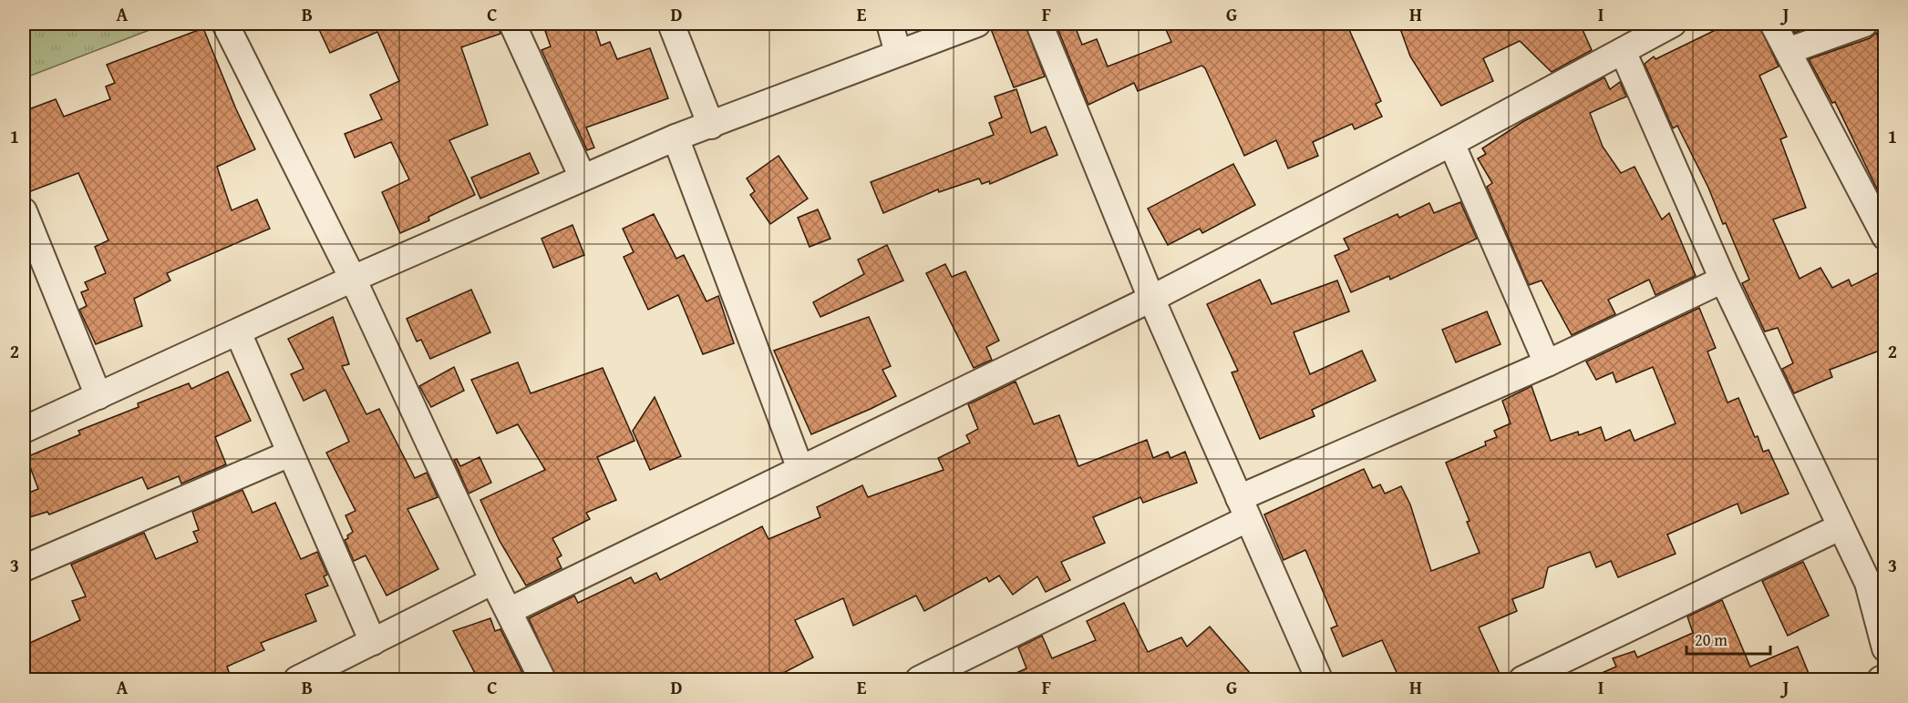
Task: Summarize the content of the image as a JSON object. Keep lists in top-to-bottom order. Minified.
{"scale_bar":"20 m","grid":{"columns":["A","B","C","D","E","F","G","H","I","J"],"rows":["1","2","3"]}}
